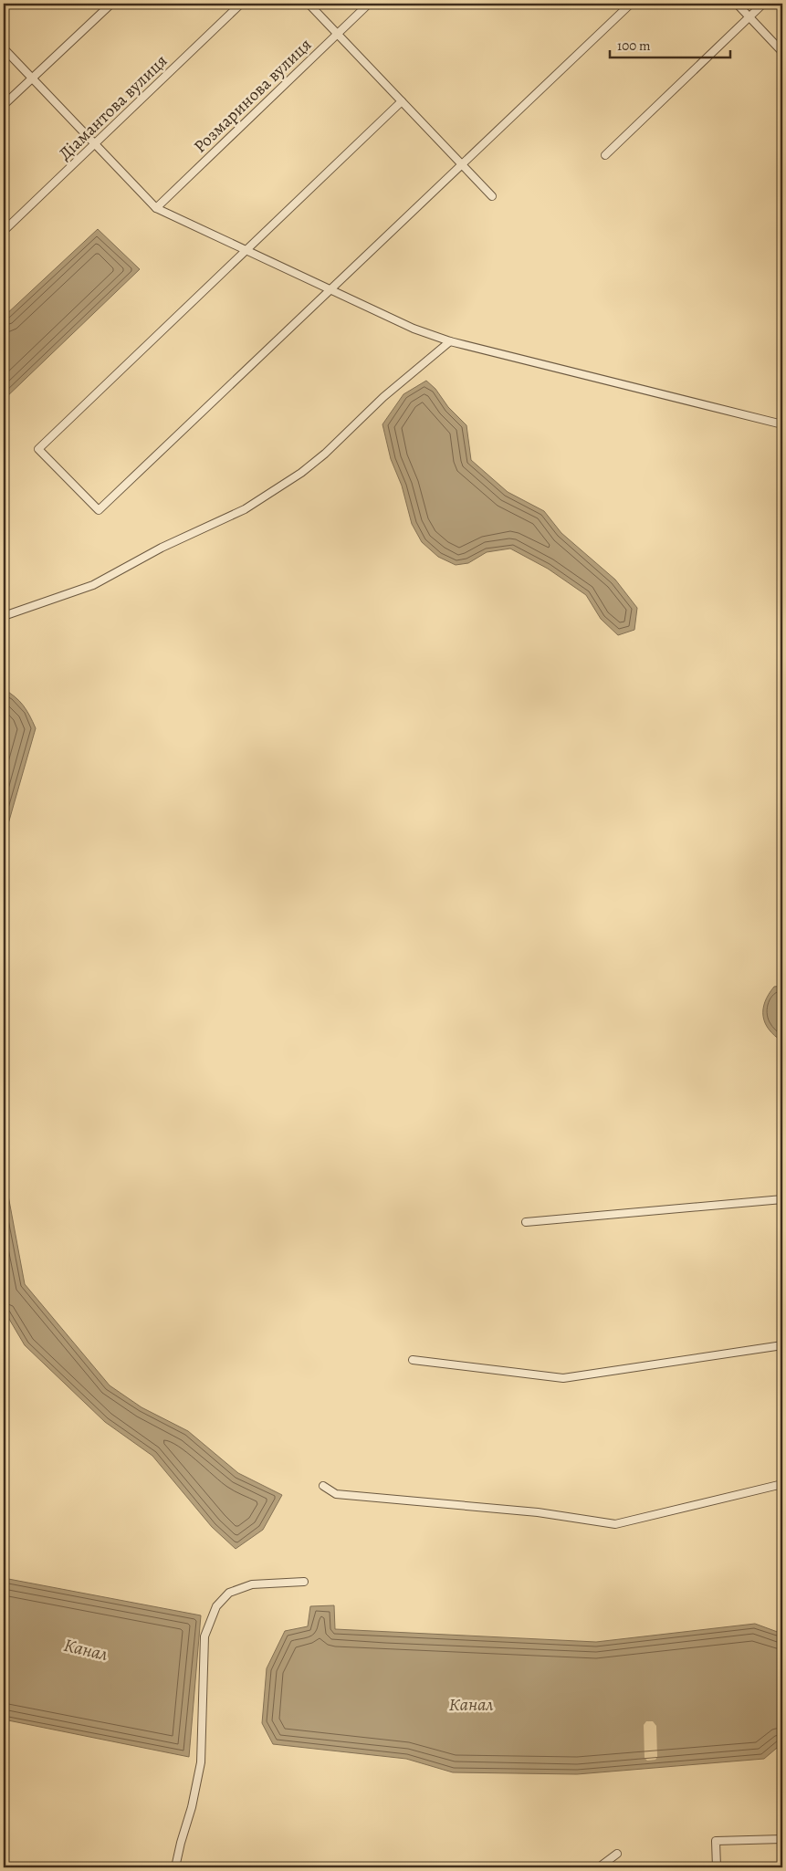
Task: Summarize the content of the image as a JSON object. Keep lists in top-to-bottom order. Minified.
{"streets":{"street":["Розмаринова вулиця","Діамантова вулиця"]},"water":["Канал"],"scale_bar":"100 m"}
